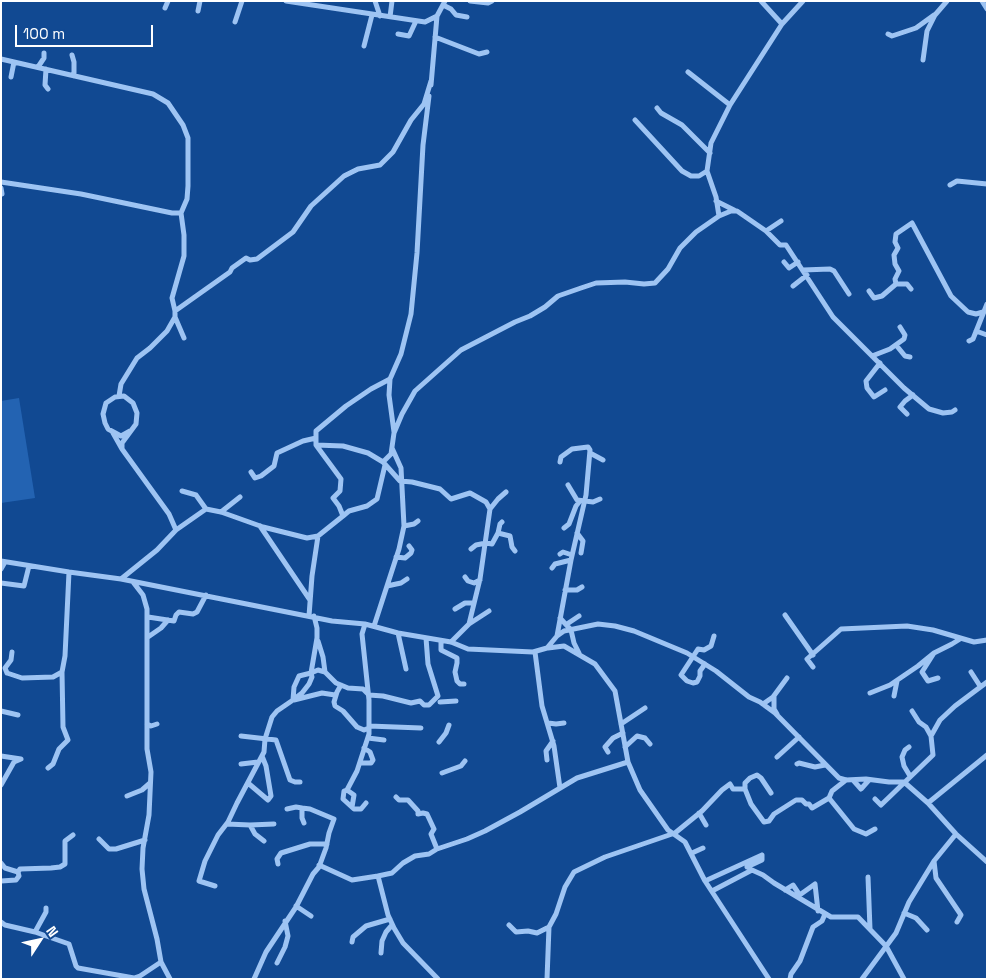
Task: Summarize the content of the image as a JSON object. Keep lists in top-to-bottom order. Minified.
{"scale_bar":"100 m","north":"top right"}
